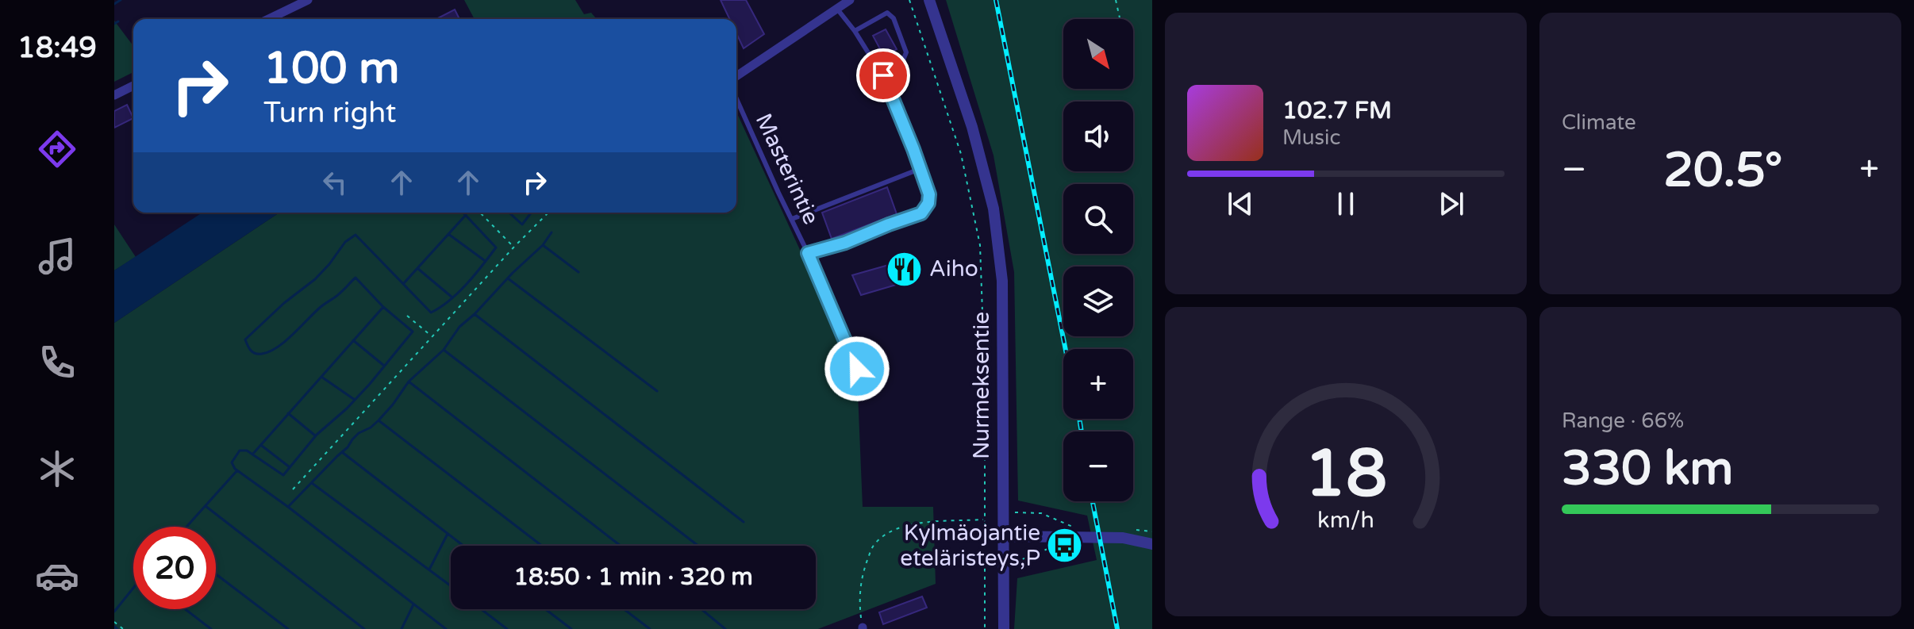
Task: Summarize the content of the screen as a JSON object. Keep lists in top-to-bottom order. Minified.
{"streets":{"street":["Nurmeksentie"],"lane":["Masterintie"]},"places":{"restaurant":["Aiho"],"bus stop":["Kylmäojantie eteläristeys,P"]},"north":"bottom right","page":{"tabs":"18:49","tile":["Climate",["Range · 66%","330 km"]],"map_buttons":["+","−"],"turn":["100 m","Turn right"],"song":["102.7 FM","Music"],"heat":["−","20.5°","+"],"limit":"20","trip":"18:50 · 1 min · 320 m","gauge":["18","km/h"]}}
